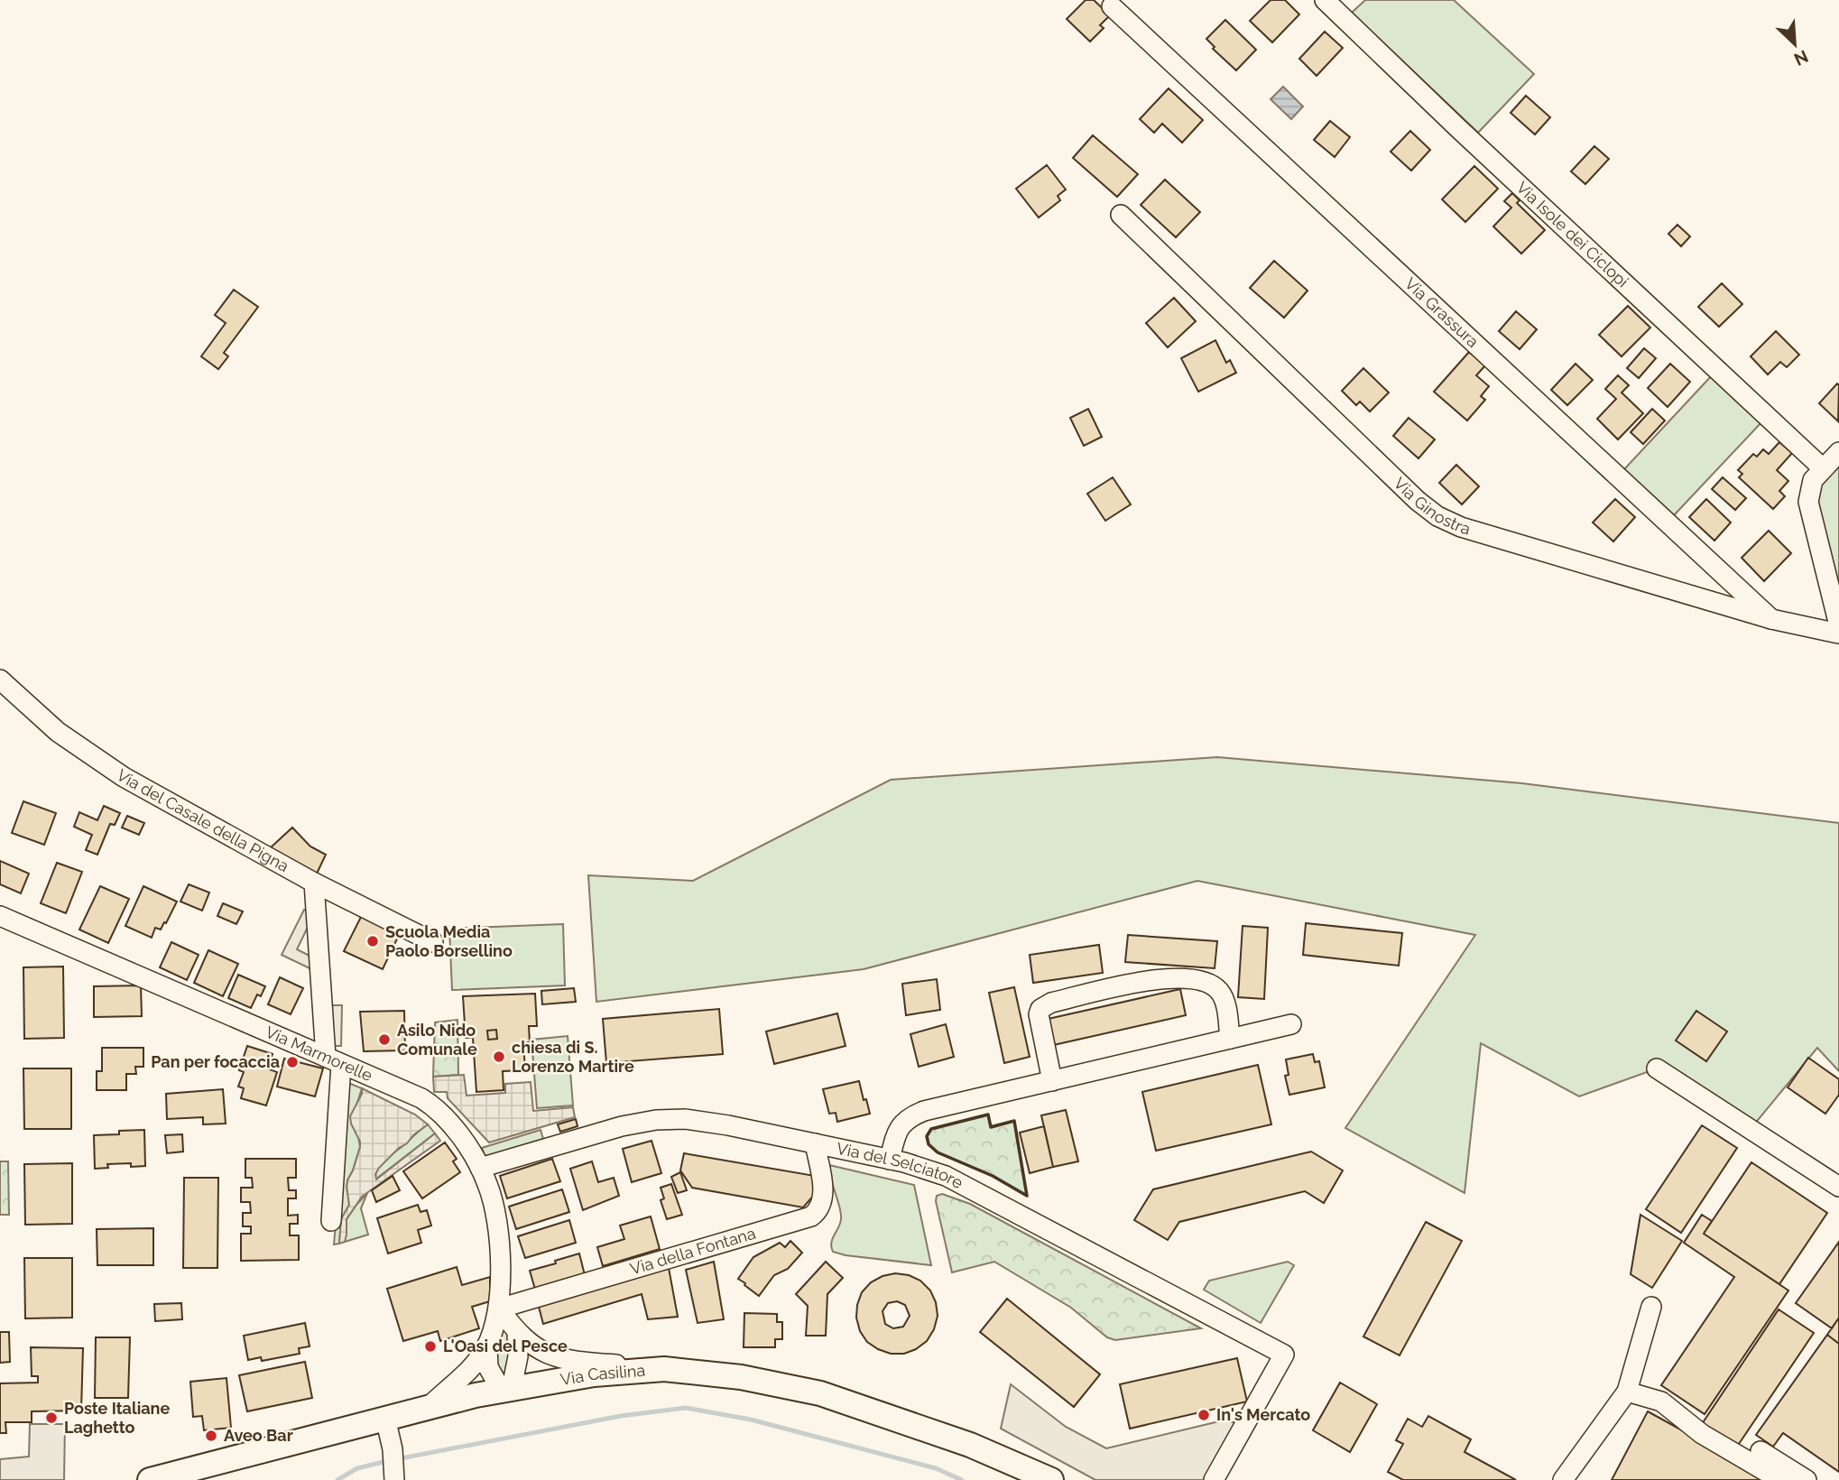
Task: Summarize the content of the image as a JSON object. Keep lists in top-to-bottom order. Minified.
{"streets":{"main road":["Via Casilina"],"street":["Via Isole dei Ciclopi","Via Grassura","Via Ginostra","Via del Casale della Pigna","Via Marmorelle","Via del Selciatore","Via della Fontana"]},"crossings":[["Via Grassura","Via Ginostra"],["Via Marmorelle","Via del Selciatore"],["Via Marmorelle","Via della Fontana"],["Via Marmorelle","Via Casilina"],["Via del Selciatore","Via della Fontana"]],"places":["Scuola Media Paolo Borsellino","Asilo Nido Comunale","chiesa di S. Lorenzo Martire","Pan per focaccia","L'Oasi del Pesce","In's Mercato","Poste Italiane Laghetto","Aveo Bar"],"north":"bottom right"}
